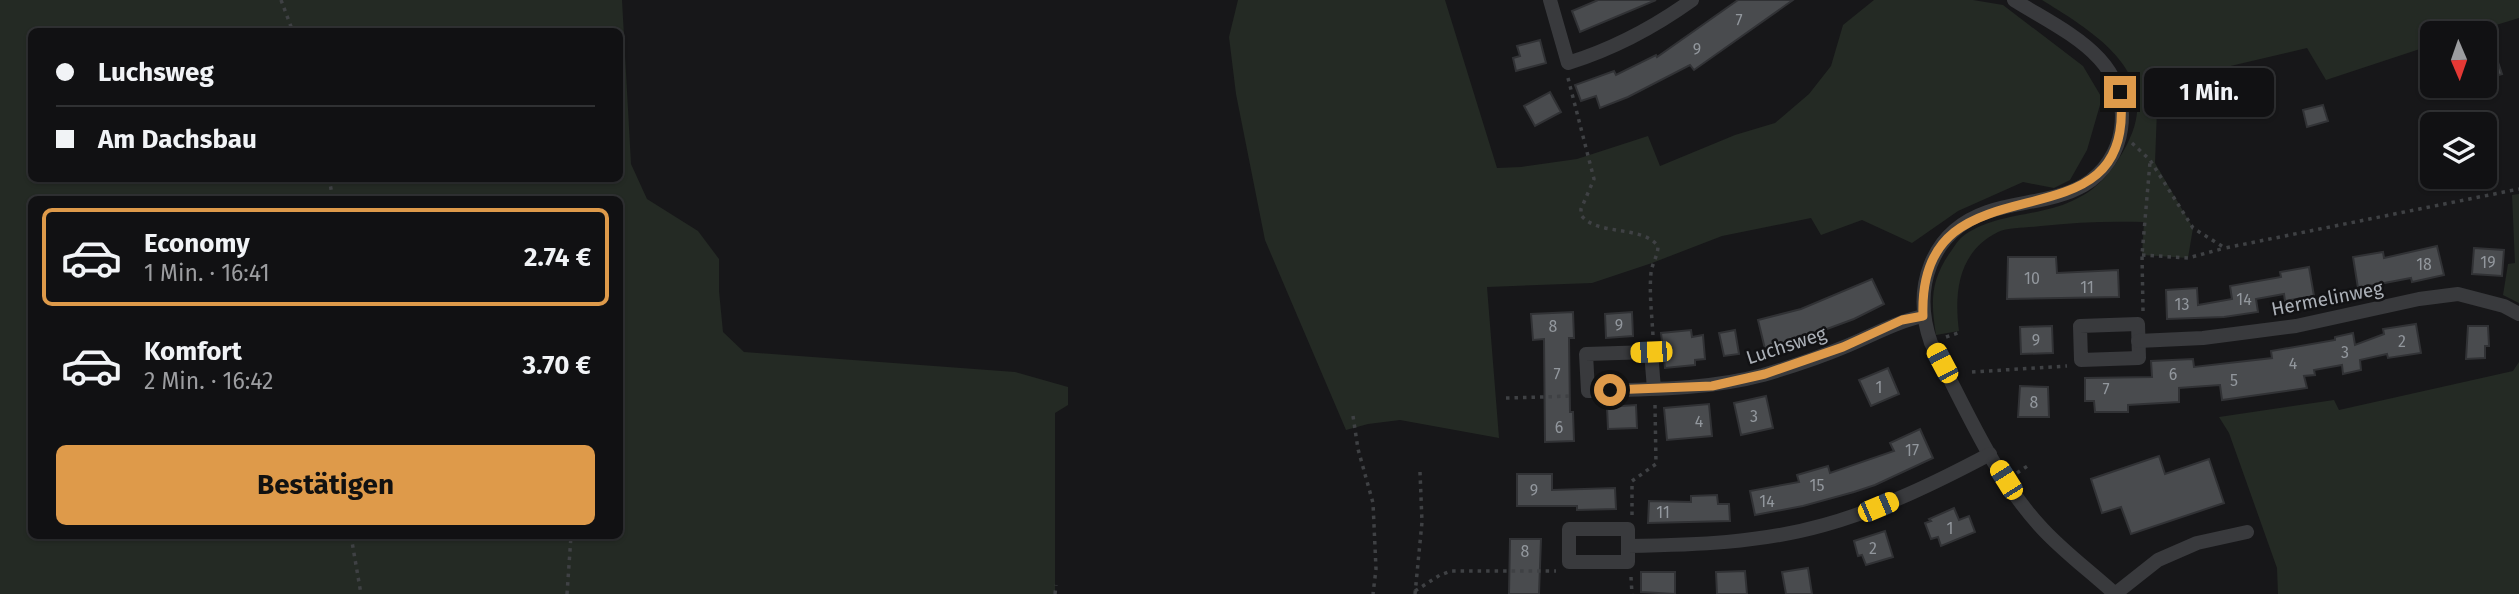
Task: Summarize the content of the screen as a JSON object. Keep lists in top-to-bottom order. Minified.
{"streets":{"street":["Hermelinweg","Luchsweg"]},"house_numbers":["7","9","19","18","10","11","14","13","9","8","9","2","3","4","7","6","5","1","7","8","3","4","6","17","15","9","14","11","1","2","8"],"north":"bottom","page":{"banner":["Luchsweg","Am Dachsbau"],"bubble":"1 Min.","list":[{"name":"Economy","note":"1 Min. · 16:41","value":"2.74 €"},{"name":"Komfort","note":"2 Min. · 16:42","value":"3.70 €"}],"buttons":"Bestätigen"}}
